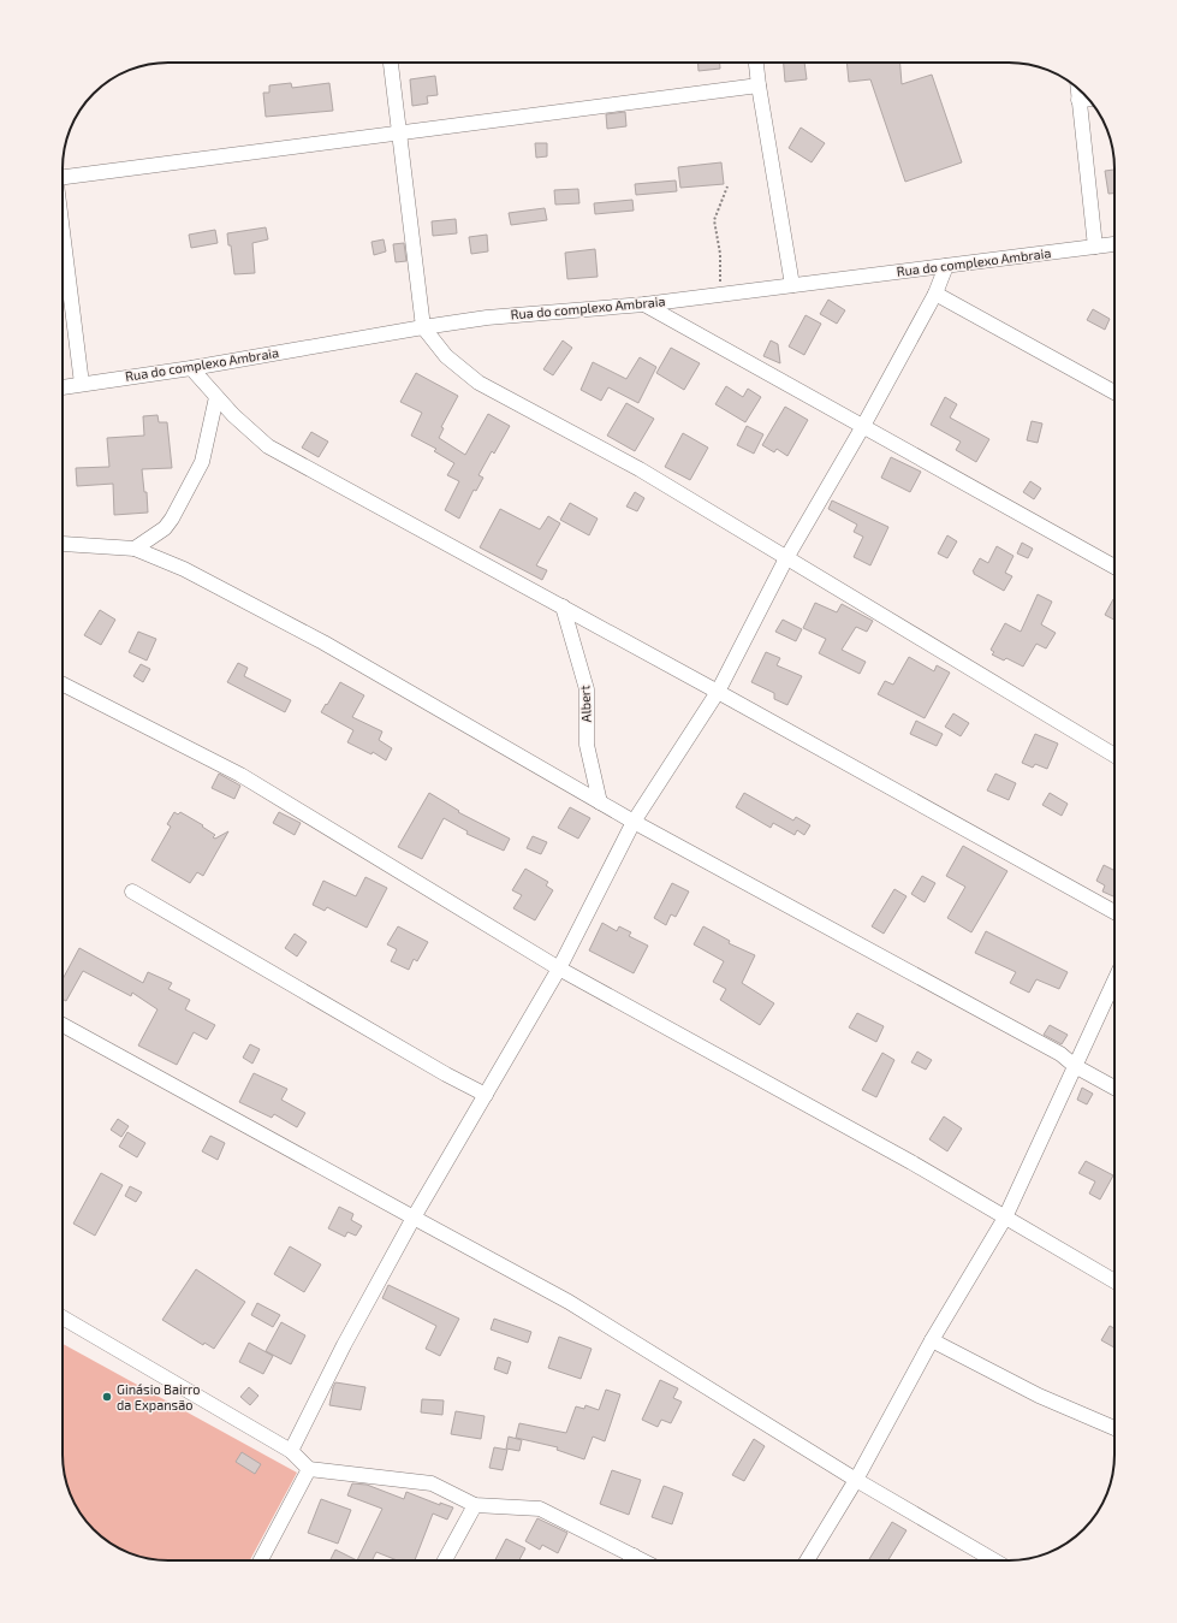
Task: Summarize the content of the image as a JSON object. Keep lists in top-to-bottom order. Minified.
{"streets":{"street":["Rua do complexo Ambraia","Albert"]},"places":["Ginásio Bairro da Expansão"]}
